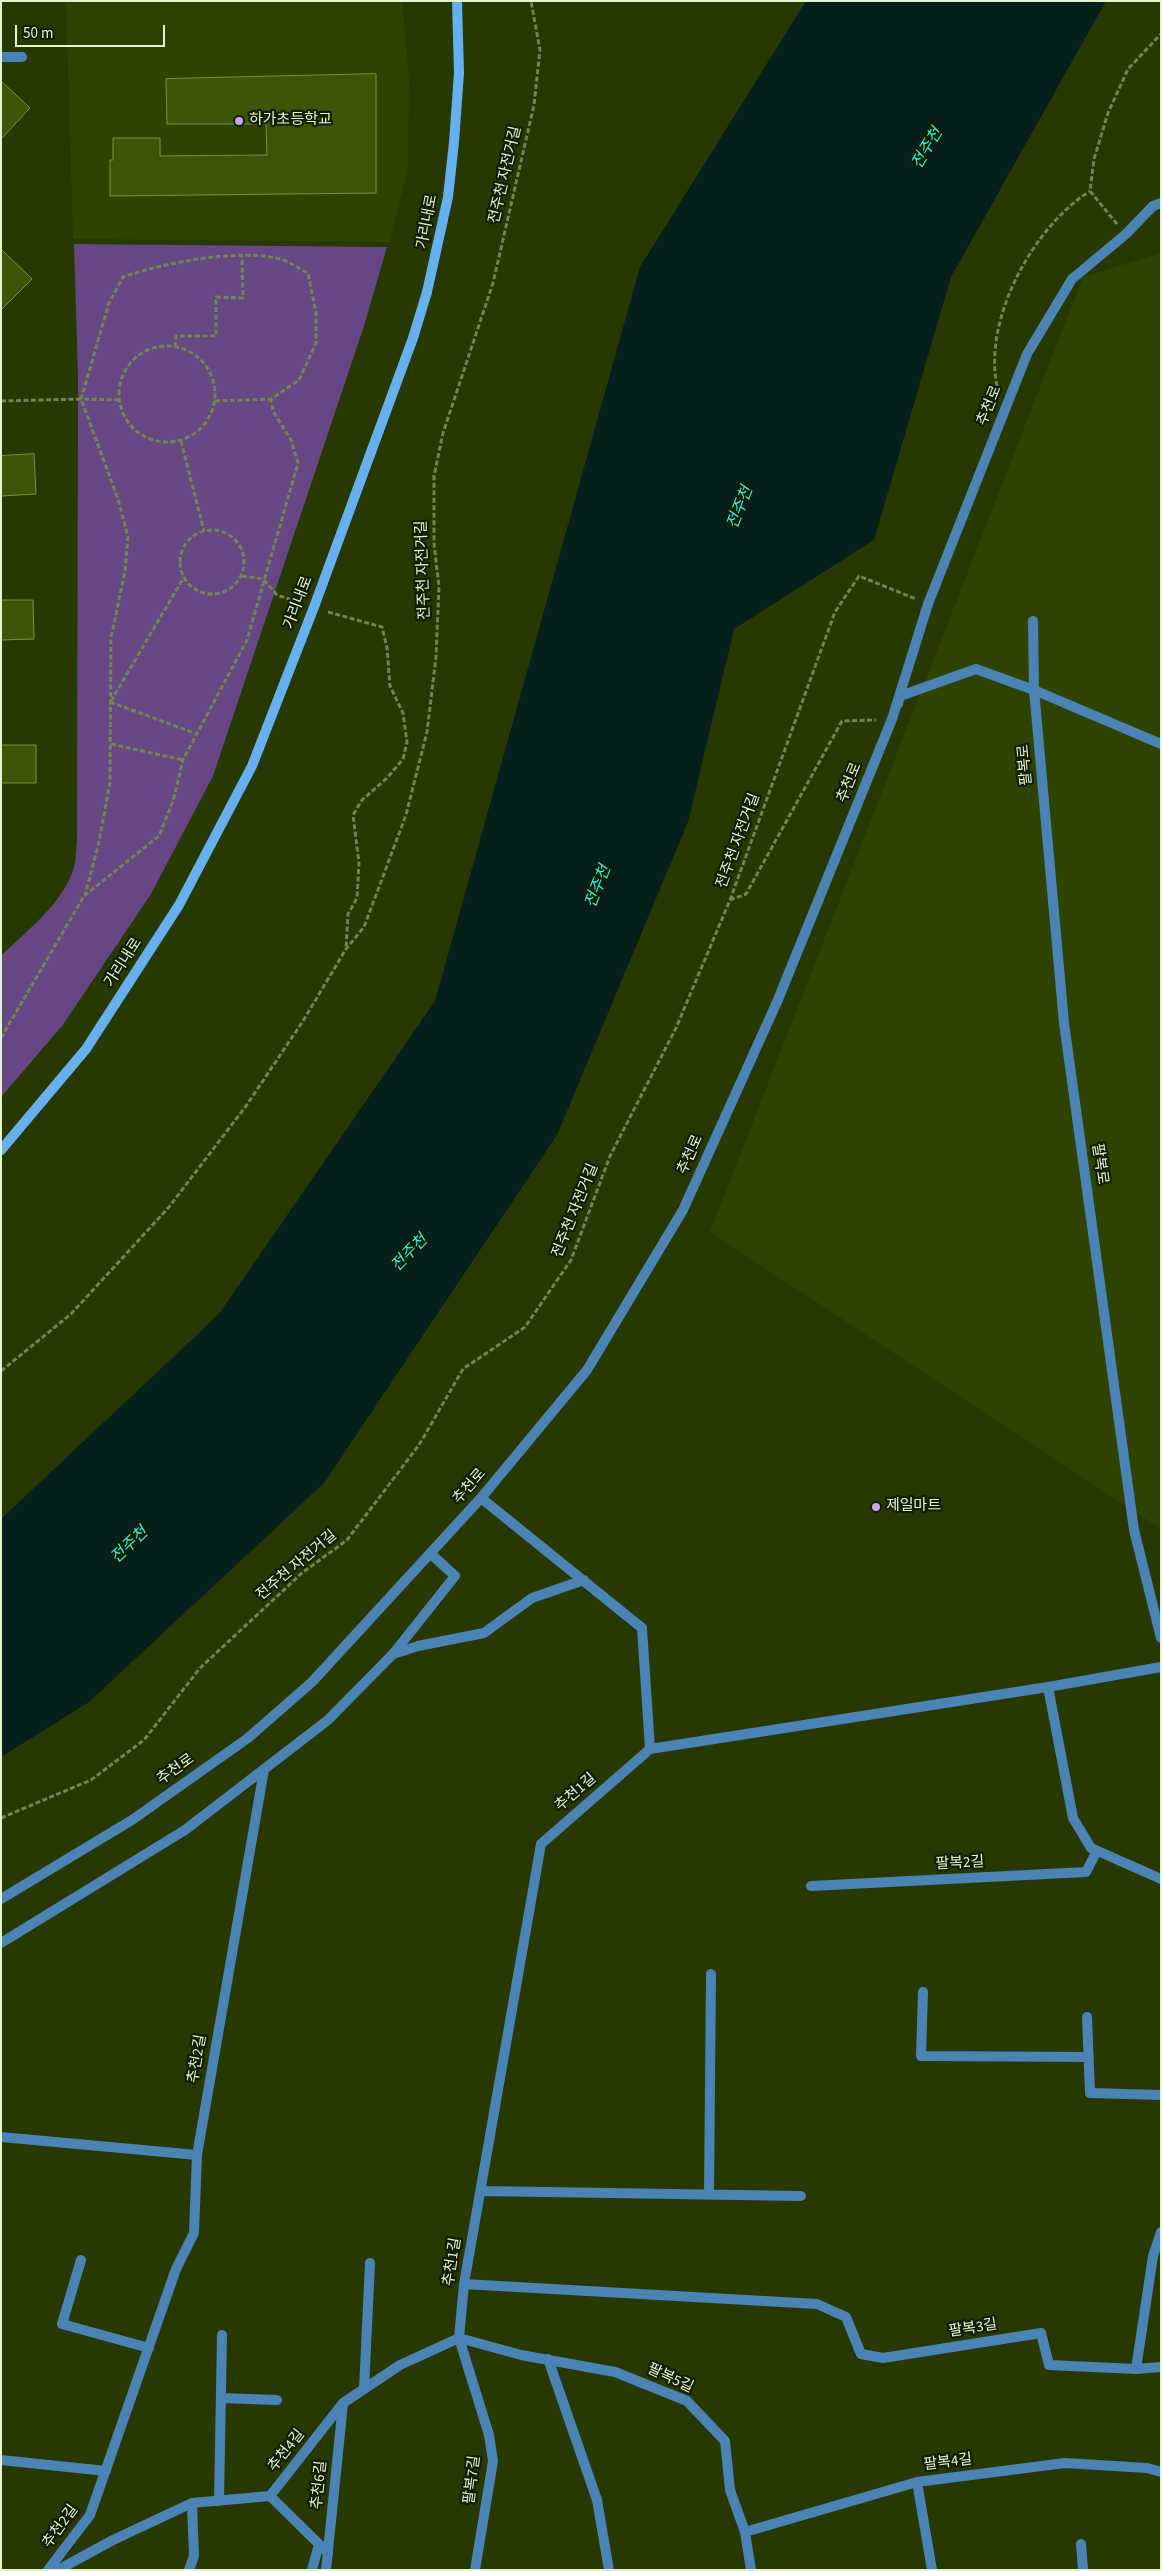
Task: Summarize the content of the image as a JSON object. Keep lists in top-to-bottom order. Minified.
{"streets":{"street":["가리내로","추천로","팔복로","추천1길","팔복2길","추천2길","팔복3길","팔복5길","추천4길","팔복4길","팔복7길","추천6길"],"path":["전주천 자전거길"]},"crossings":[["전주천 자전거길","추천로"],["추천로","팔복로"],["추천1길","팔복3길"],["추천1길","팔복5길"],["추천1길","추천4길"],["추천1길","팔복7길"],["팔복5길","추천4길"],["팔복5길","팔복4길"],["팔복5길","팔복7길"],["추천4길","팔복7길"],["추천4길","추천6길"]],"water":["전주천"],"places":["하가초등학교","제일마트"],"scale_bar":"50 m"}
